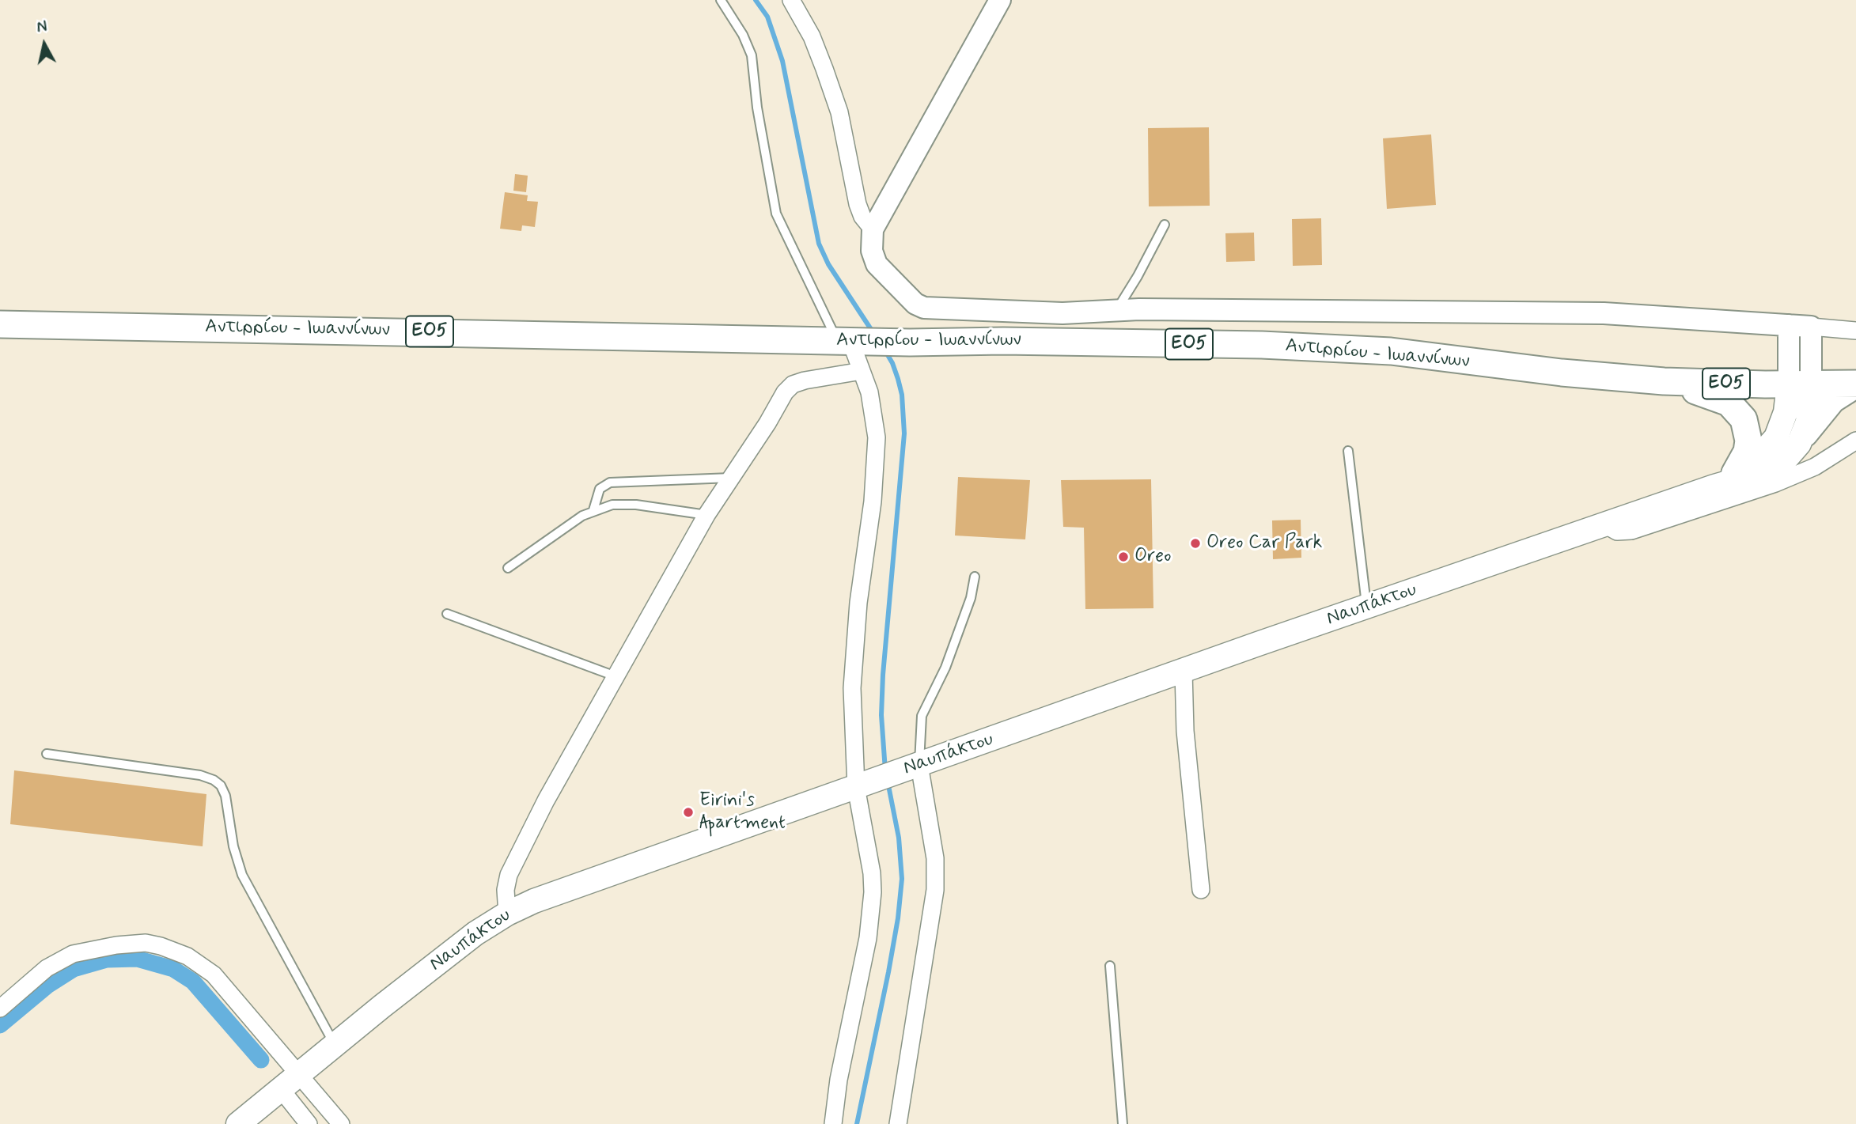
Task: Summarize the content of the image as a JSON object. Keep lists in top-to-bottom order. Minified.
{"streets":{"main road":["Αντιρρίου - Ιωαννίνων","ΕΟ5","Ναυπάκτου"]},"crossings":[["Αντιρρίου - Ιωαννίνων","Ναυπάκτου"]],"places":["Oreo Car Park","Oreo","Eirini's Apartment"],"north":"top"}
